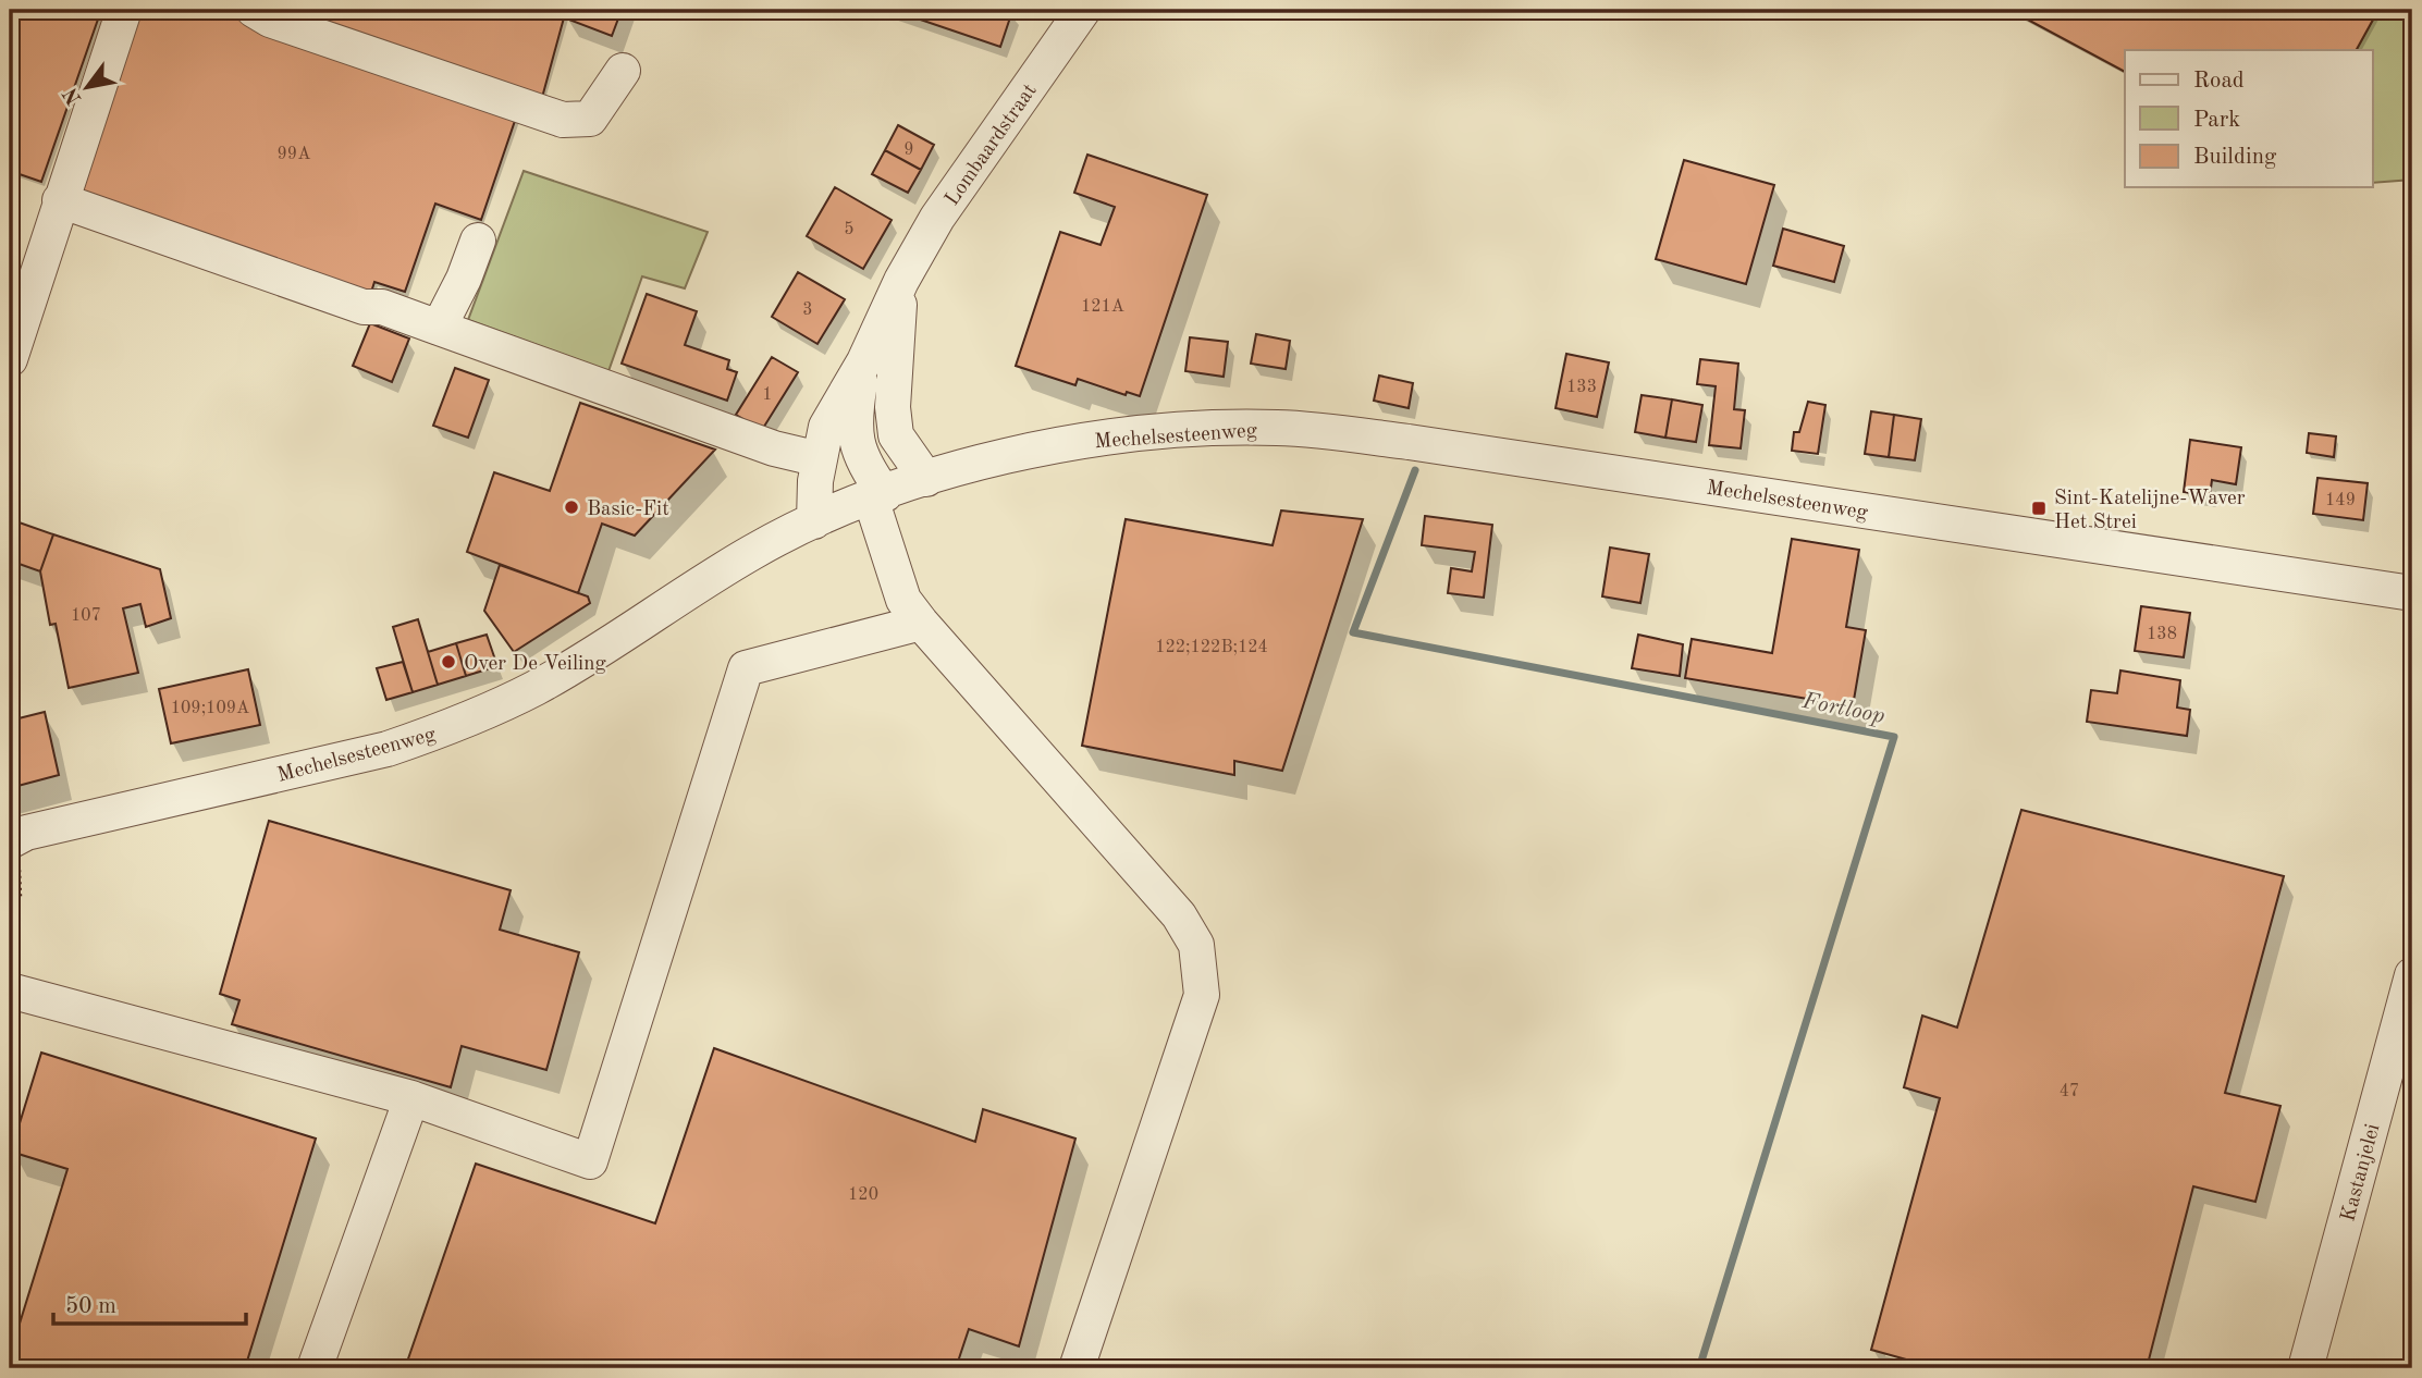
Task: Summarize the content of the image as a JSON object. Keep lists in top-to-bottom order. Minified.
{"streets":{"street":["Lombaardstraat","Mechelsesteenweg","Kastanjelei"]},"crossings":[["Lombaardstraat","Mechelsesteenweg"]],"water":["Fortloop"],"places":{"other":["Basic-Fit","Over De Veiling"],"transit":["Sint-Katelijne-Waver Het Strei"]},"house_numbers":["9","99A","5","121A","3","133","1","149","107","138","122;122B;124","109;109A","47","120"],"legend":["Road","Park","Building"],"scale_bar":"50 m","north":"bottom left"}
